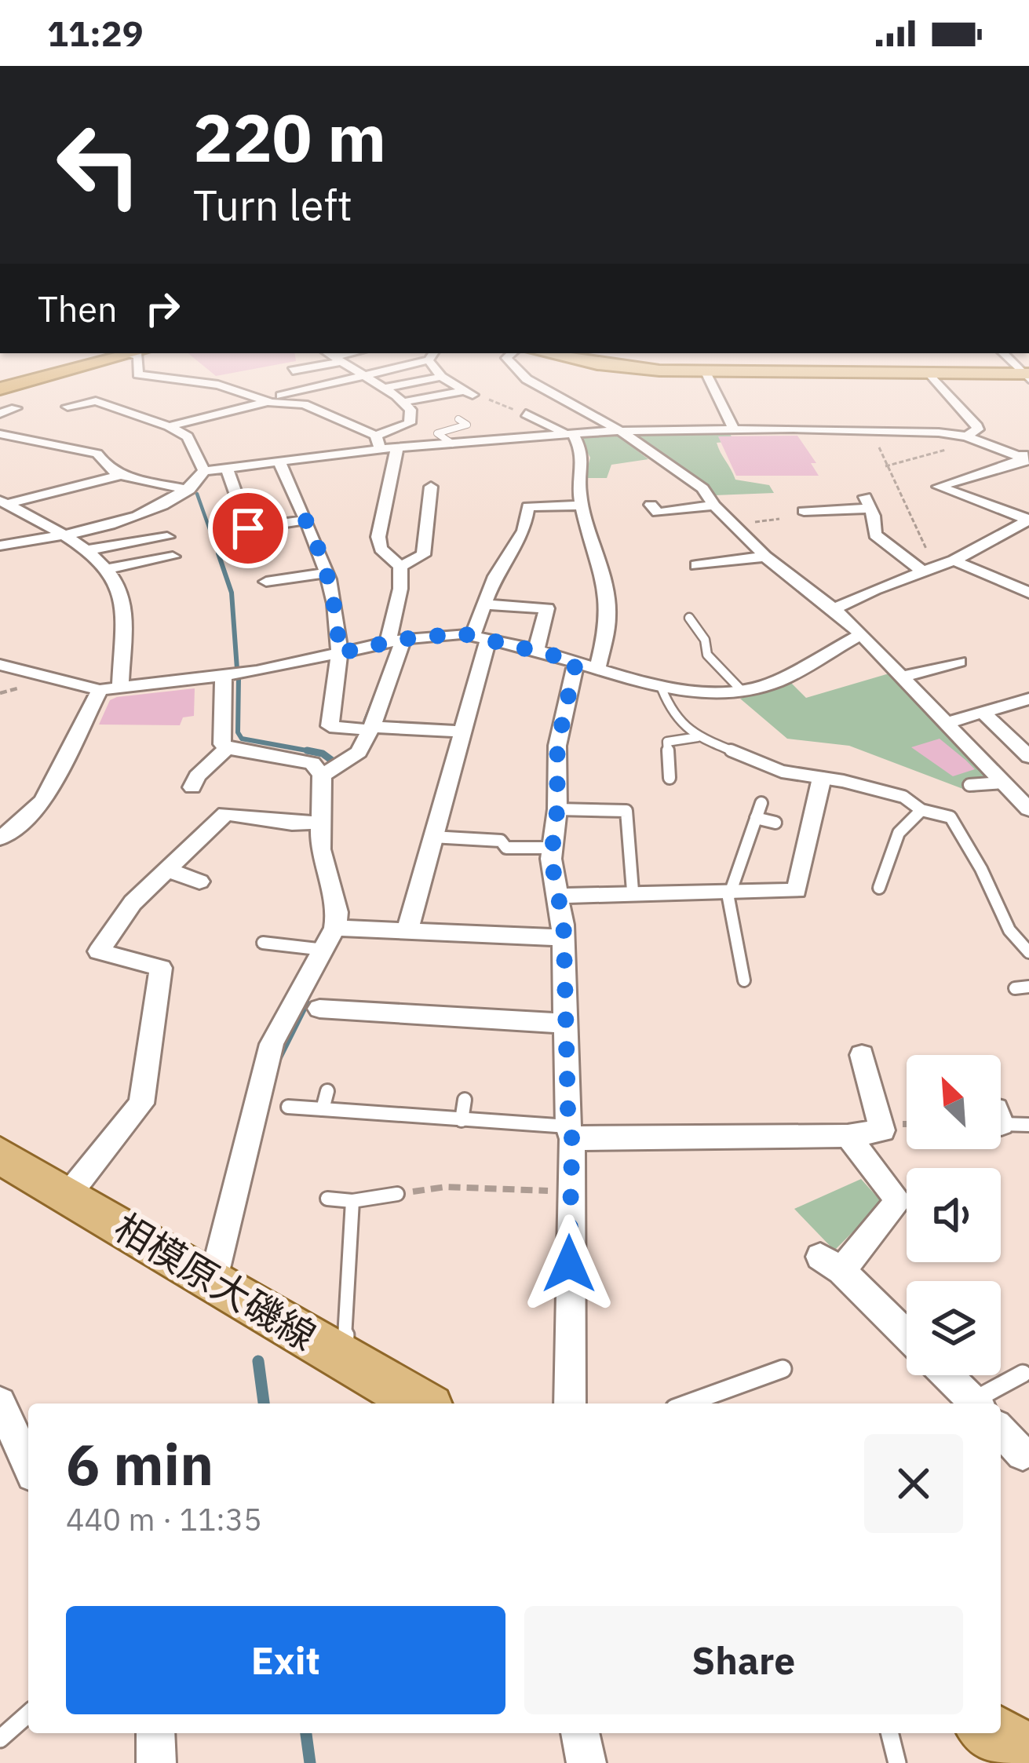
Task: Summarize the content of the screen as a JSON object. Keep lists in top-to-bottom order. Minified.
{"streets":{"main road":["相模原大磯線"]},"north":"top left","page":{"status":"11:29","turn":["220 m","Turn left"],"then":"Then","heading":["6 min","440 m · 11:35"],"buttons":["Exit","Share"]}}
